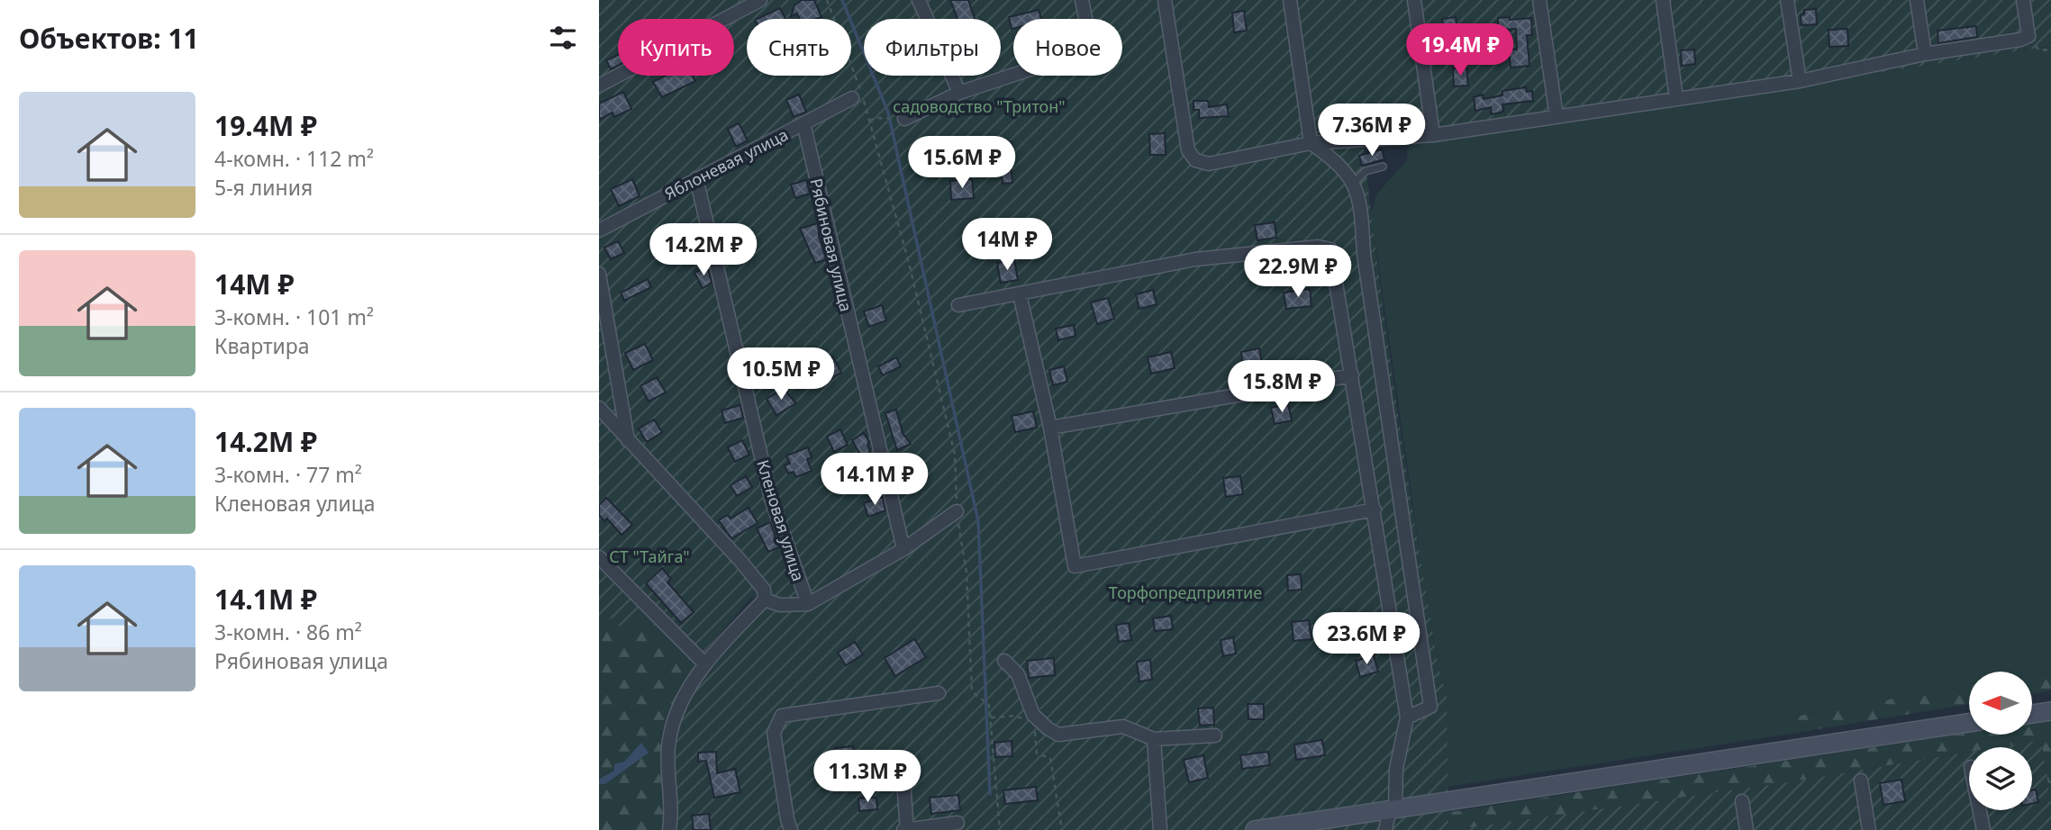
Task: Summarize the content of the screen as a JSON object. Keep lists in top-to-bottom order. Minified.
{"streets":{"street":["Яблоневая улица","Рябиновая улица","Кленовая улица"]},"crossings":[["Яблоневая улица","Рябиновая улица"],["Яблоневая улица","Кленовая улица"]],"parks":["садоводство \"Тритон\"","СТ \"Тайга\"","Торфопредприятие"],"north":"left","page":{"heading":"Объектов: 11","chip":["Купить","Снять","Фильтры","Новое"],"price":["19.4M ₽","7.36M ₽","15.6M ₽","14M ₽","14.2M ₽","22.9M ₽","10.5M ₽","15.8M ₽","14.1M ₽","23.6M ₽","11.3M ₽"],"list":[{"name":"19.4M ₽","note":"4-комн. · 112 m² · 5-я линия"},{"name":"14M ₽","note":"3-комн. · 101 m² · Квартира"},{"name":"14.2M ₽","note":"3-комн. · 77 m² · Кленовая улица"},{"name":"14.1M ₽","note":"3-комн. · 86 m² · Рябиновая улица"}]}}
